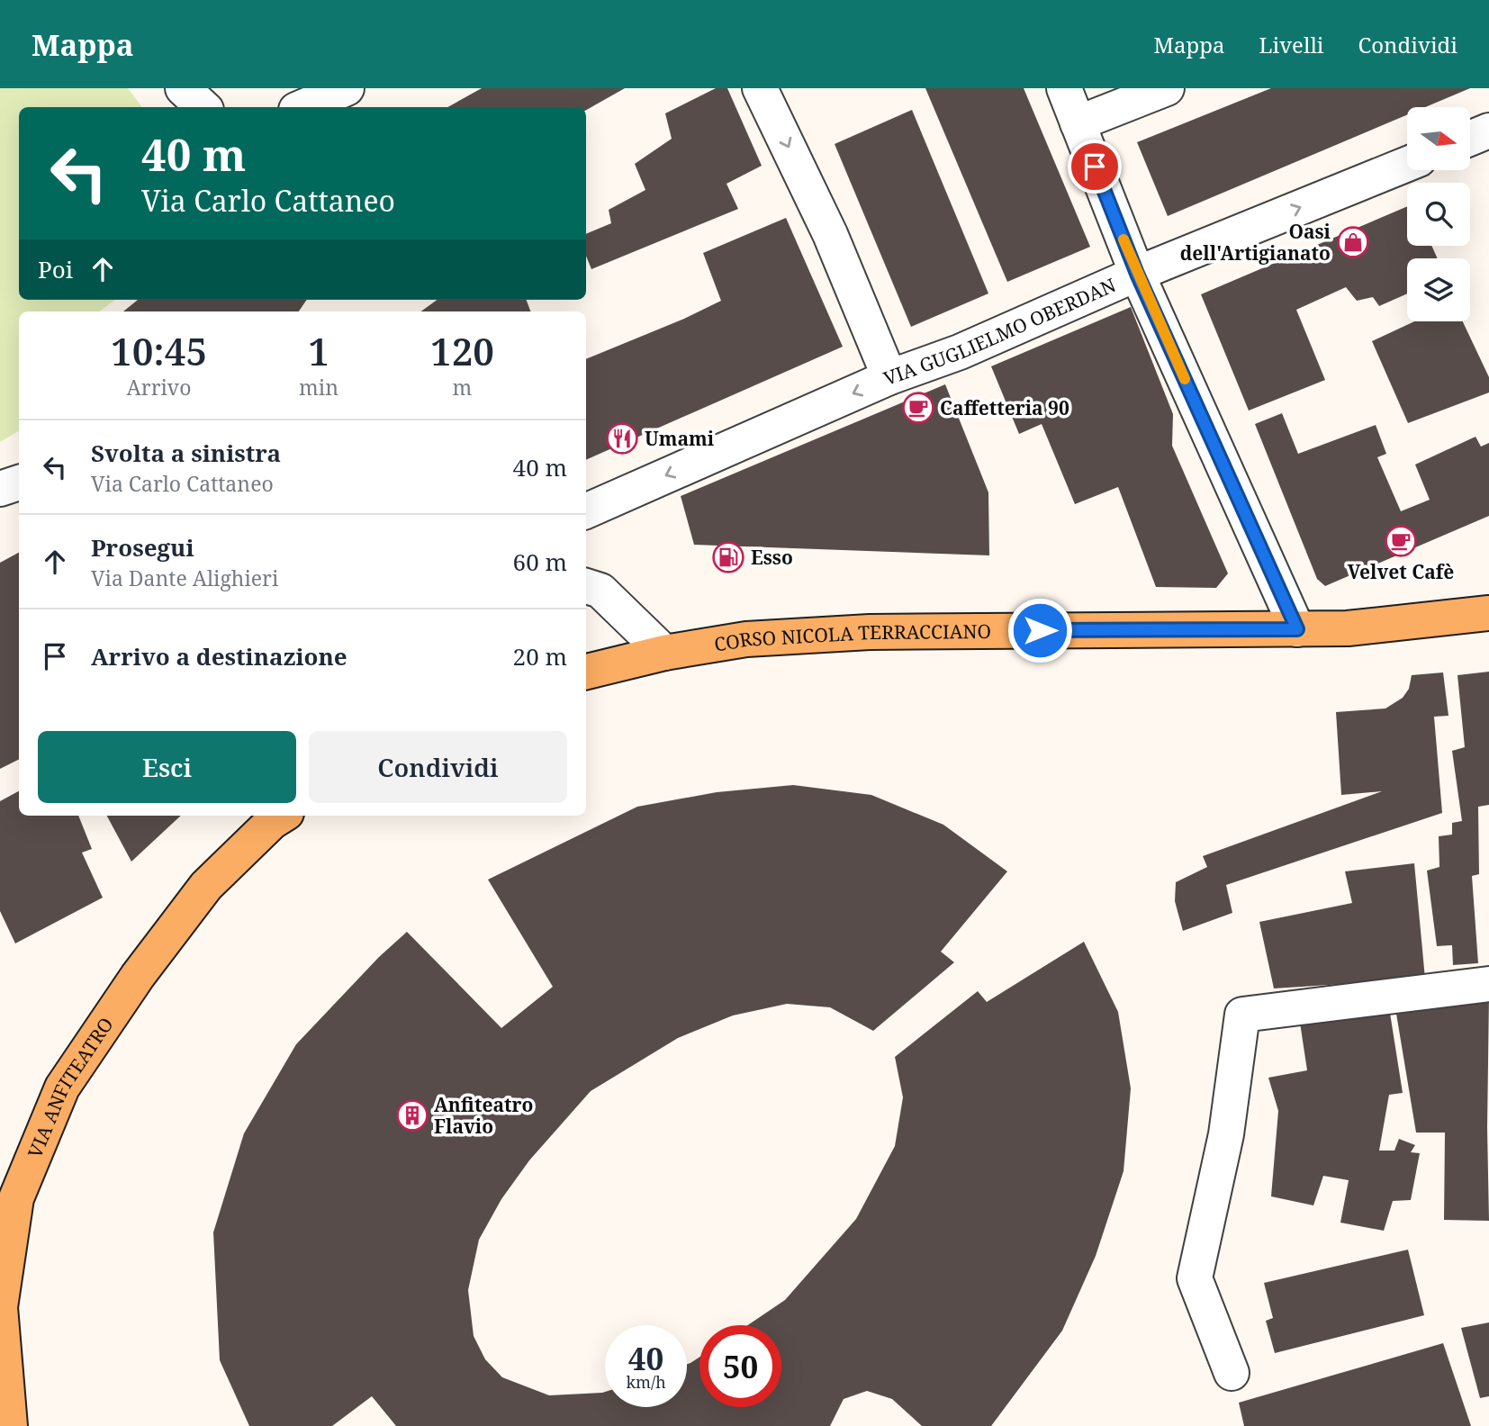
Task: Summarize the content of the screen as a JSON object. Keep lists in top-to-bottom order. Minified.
{"streets":{"main road":["CORSO NICOLA TERRACCIANO","VIA ANFITEATRO"],"street":["VIA GUGLIELMO OBERDAN"]},"places":{"shop":["Oasi dell'Artigianato"],"cafe":["Caffetteria 90","Velvet Cafè"],"restaurant":["Umami"],"fuel station":["Esso"],"building":["Anfiteatro Flavio"]},"north":"right","page":{"header":"Mappa","nav":["Mappa","Livelli","Condividi"],"turn":["40 m","Via Carlo Cattaneo"],"then":"Poi","eta":["10:45","Arrivo","1","min","120","m"],"list":[{"name":"Svolta a sinistra","note":"Via Carlo Cattaneo","value":"40 m"},{"name":"Prosegui","note":"Via Dante Alighieri","value":"60 m"},{"name":"Arrivo a destinazione","value":"20 m"}],"buttons":["Esci","Condividi"],"speed":"40 km/h","limit":"50"}}
